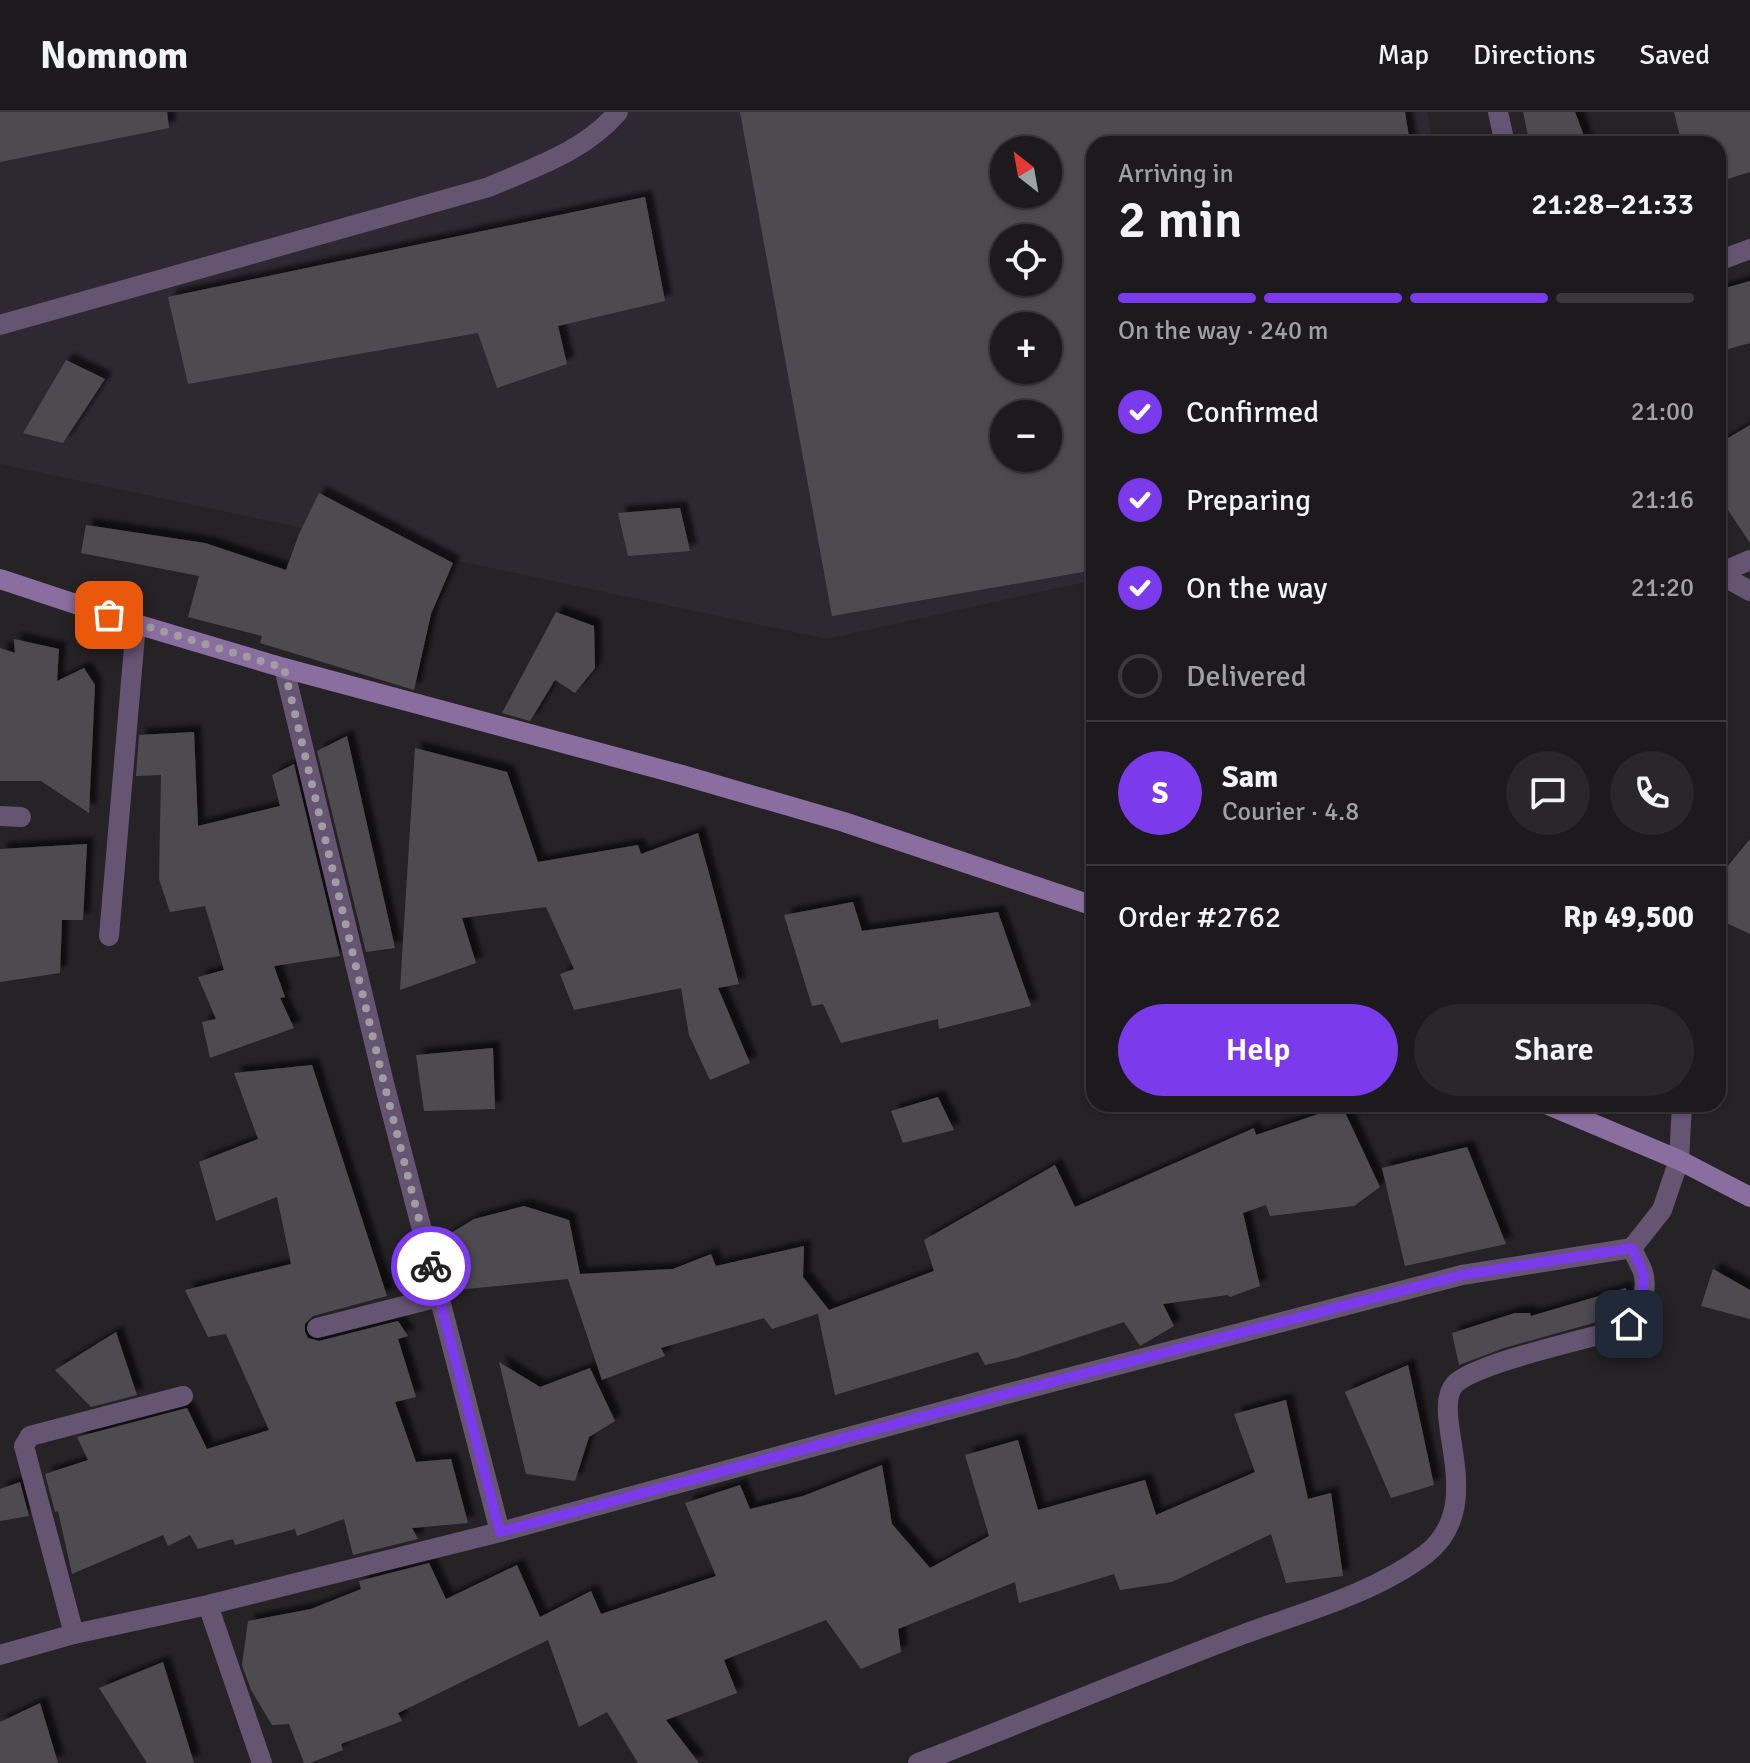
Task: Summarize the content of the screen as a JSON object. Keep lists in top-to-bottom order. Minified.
{"north":"top left","page":{"header":"Nomnom","nav":["Map","Directions","Saved"],"map_buttons":["+","−"],"heading":["2 min","Arriving in","21:28–21:33"],"panel":["Sam","Courier · 4.8","Order #2762","Rp 49,500"],"bar":"On the way · 240 m","list":[["Confirmed","21:00"],["Preparing","21:16"],["On the way","21:20"],"Delivered"],"round":"S","buttons":["Help","Share"]}}
